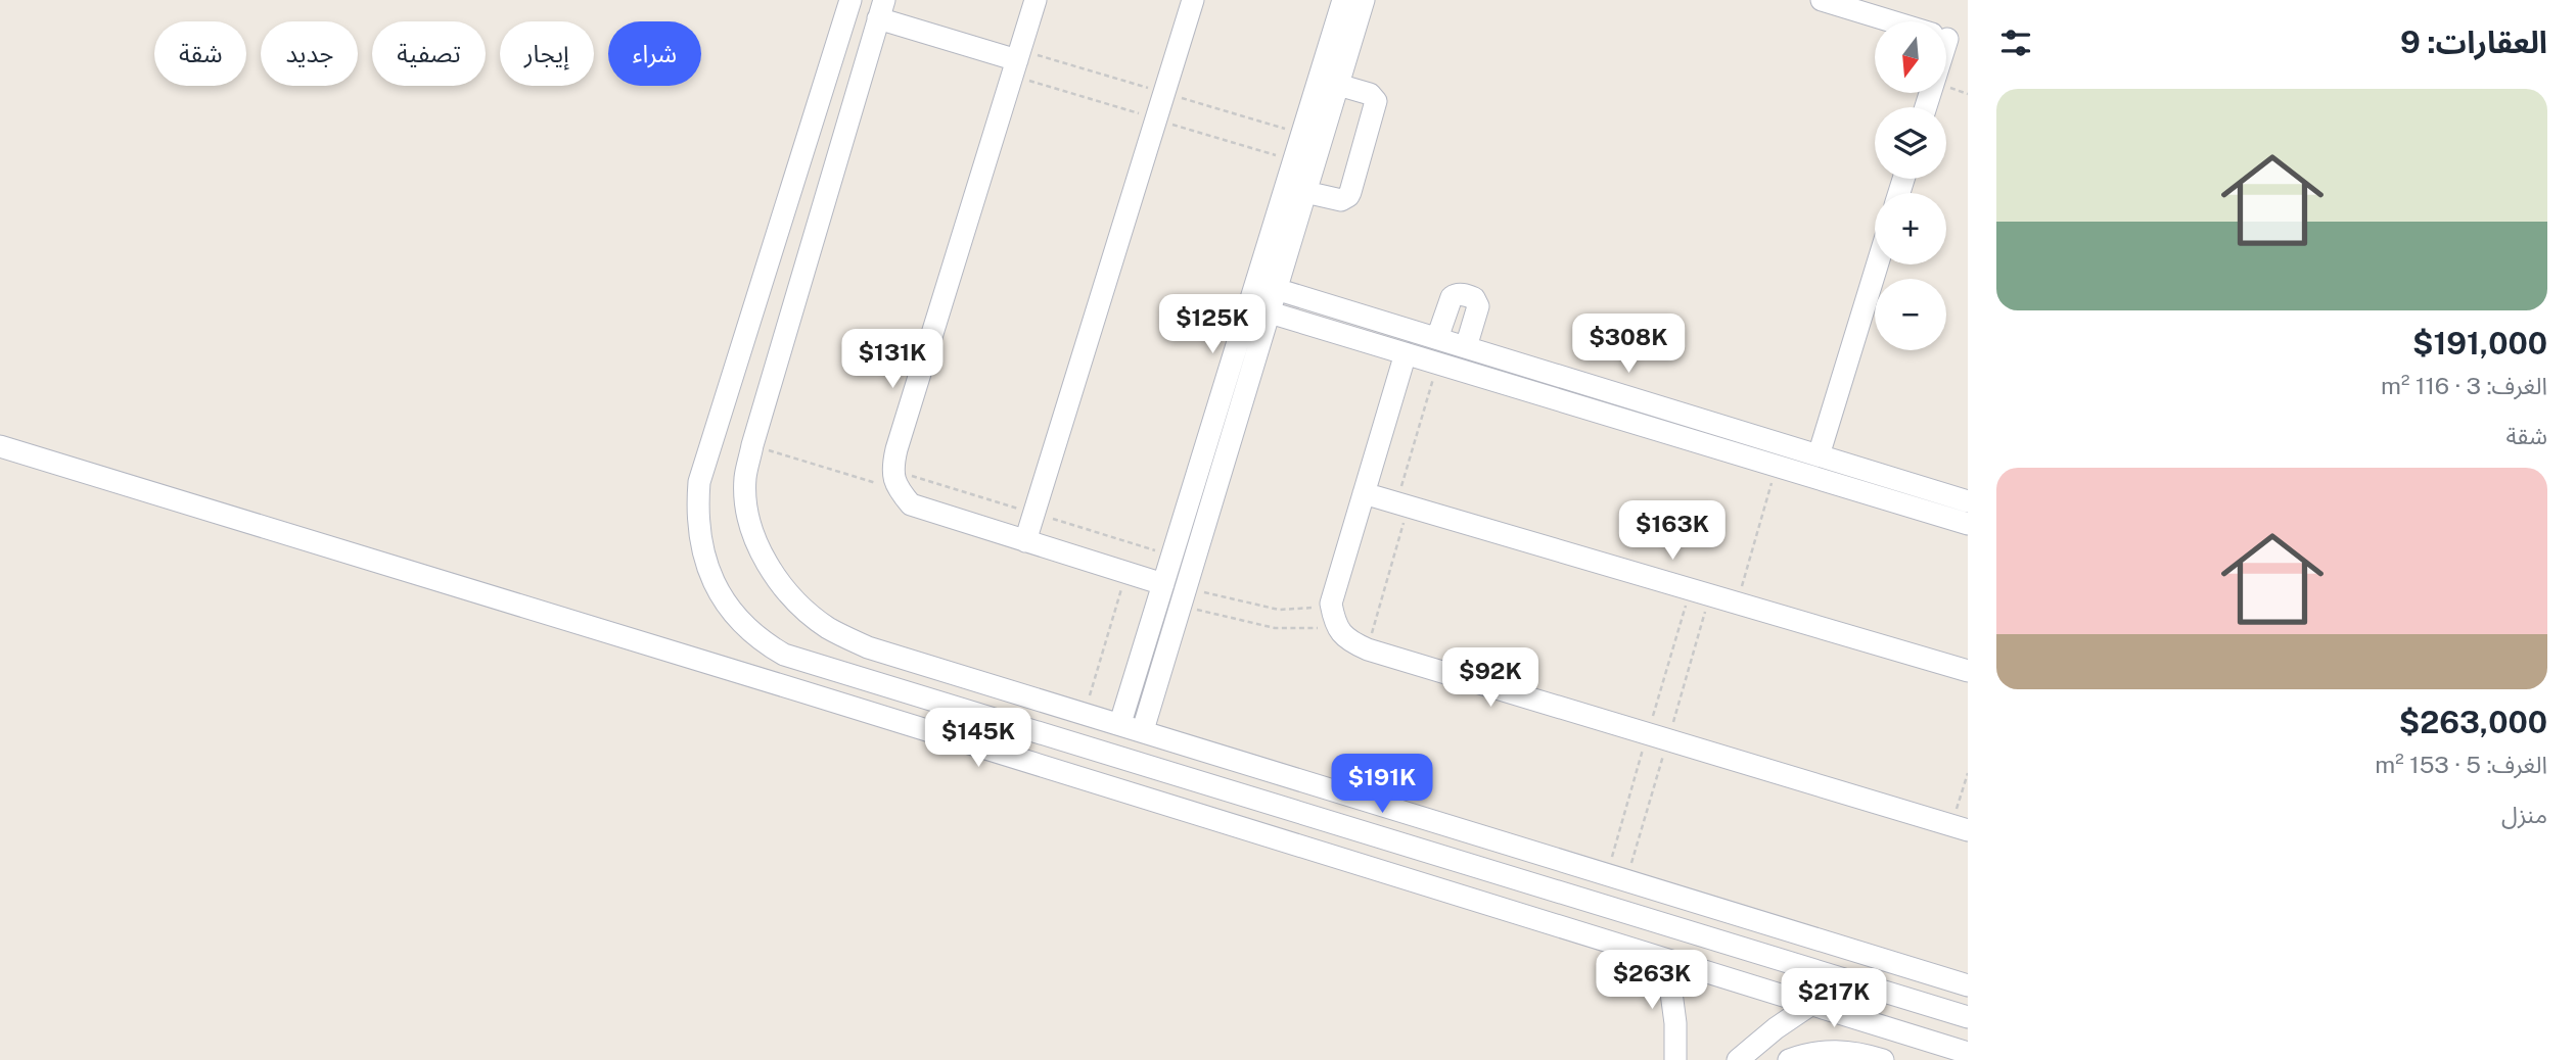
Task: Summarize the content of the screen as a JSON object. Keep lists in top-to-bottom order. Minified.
{"north":"bottom","page":{"heading":"العقارات: 9","map_buttons":["+","−"],"chip":["شراء","إيجار","تصفية","جديد","شقة"],"list":[{"name":"$191,000","note":"الغرف: 3 · 116 m² · شقة"},{"name":"$263,000","note":"الغرف: 5 · 153 m² · منزل"}],"price":["$125K","$308K","$131K","$163K","$92K","$145K","$191K","$263K","$217K"]}}
